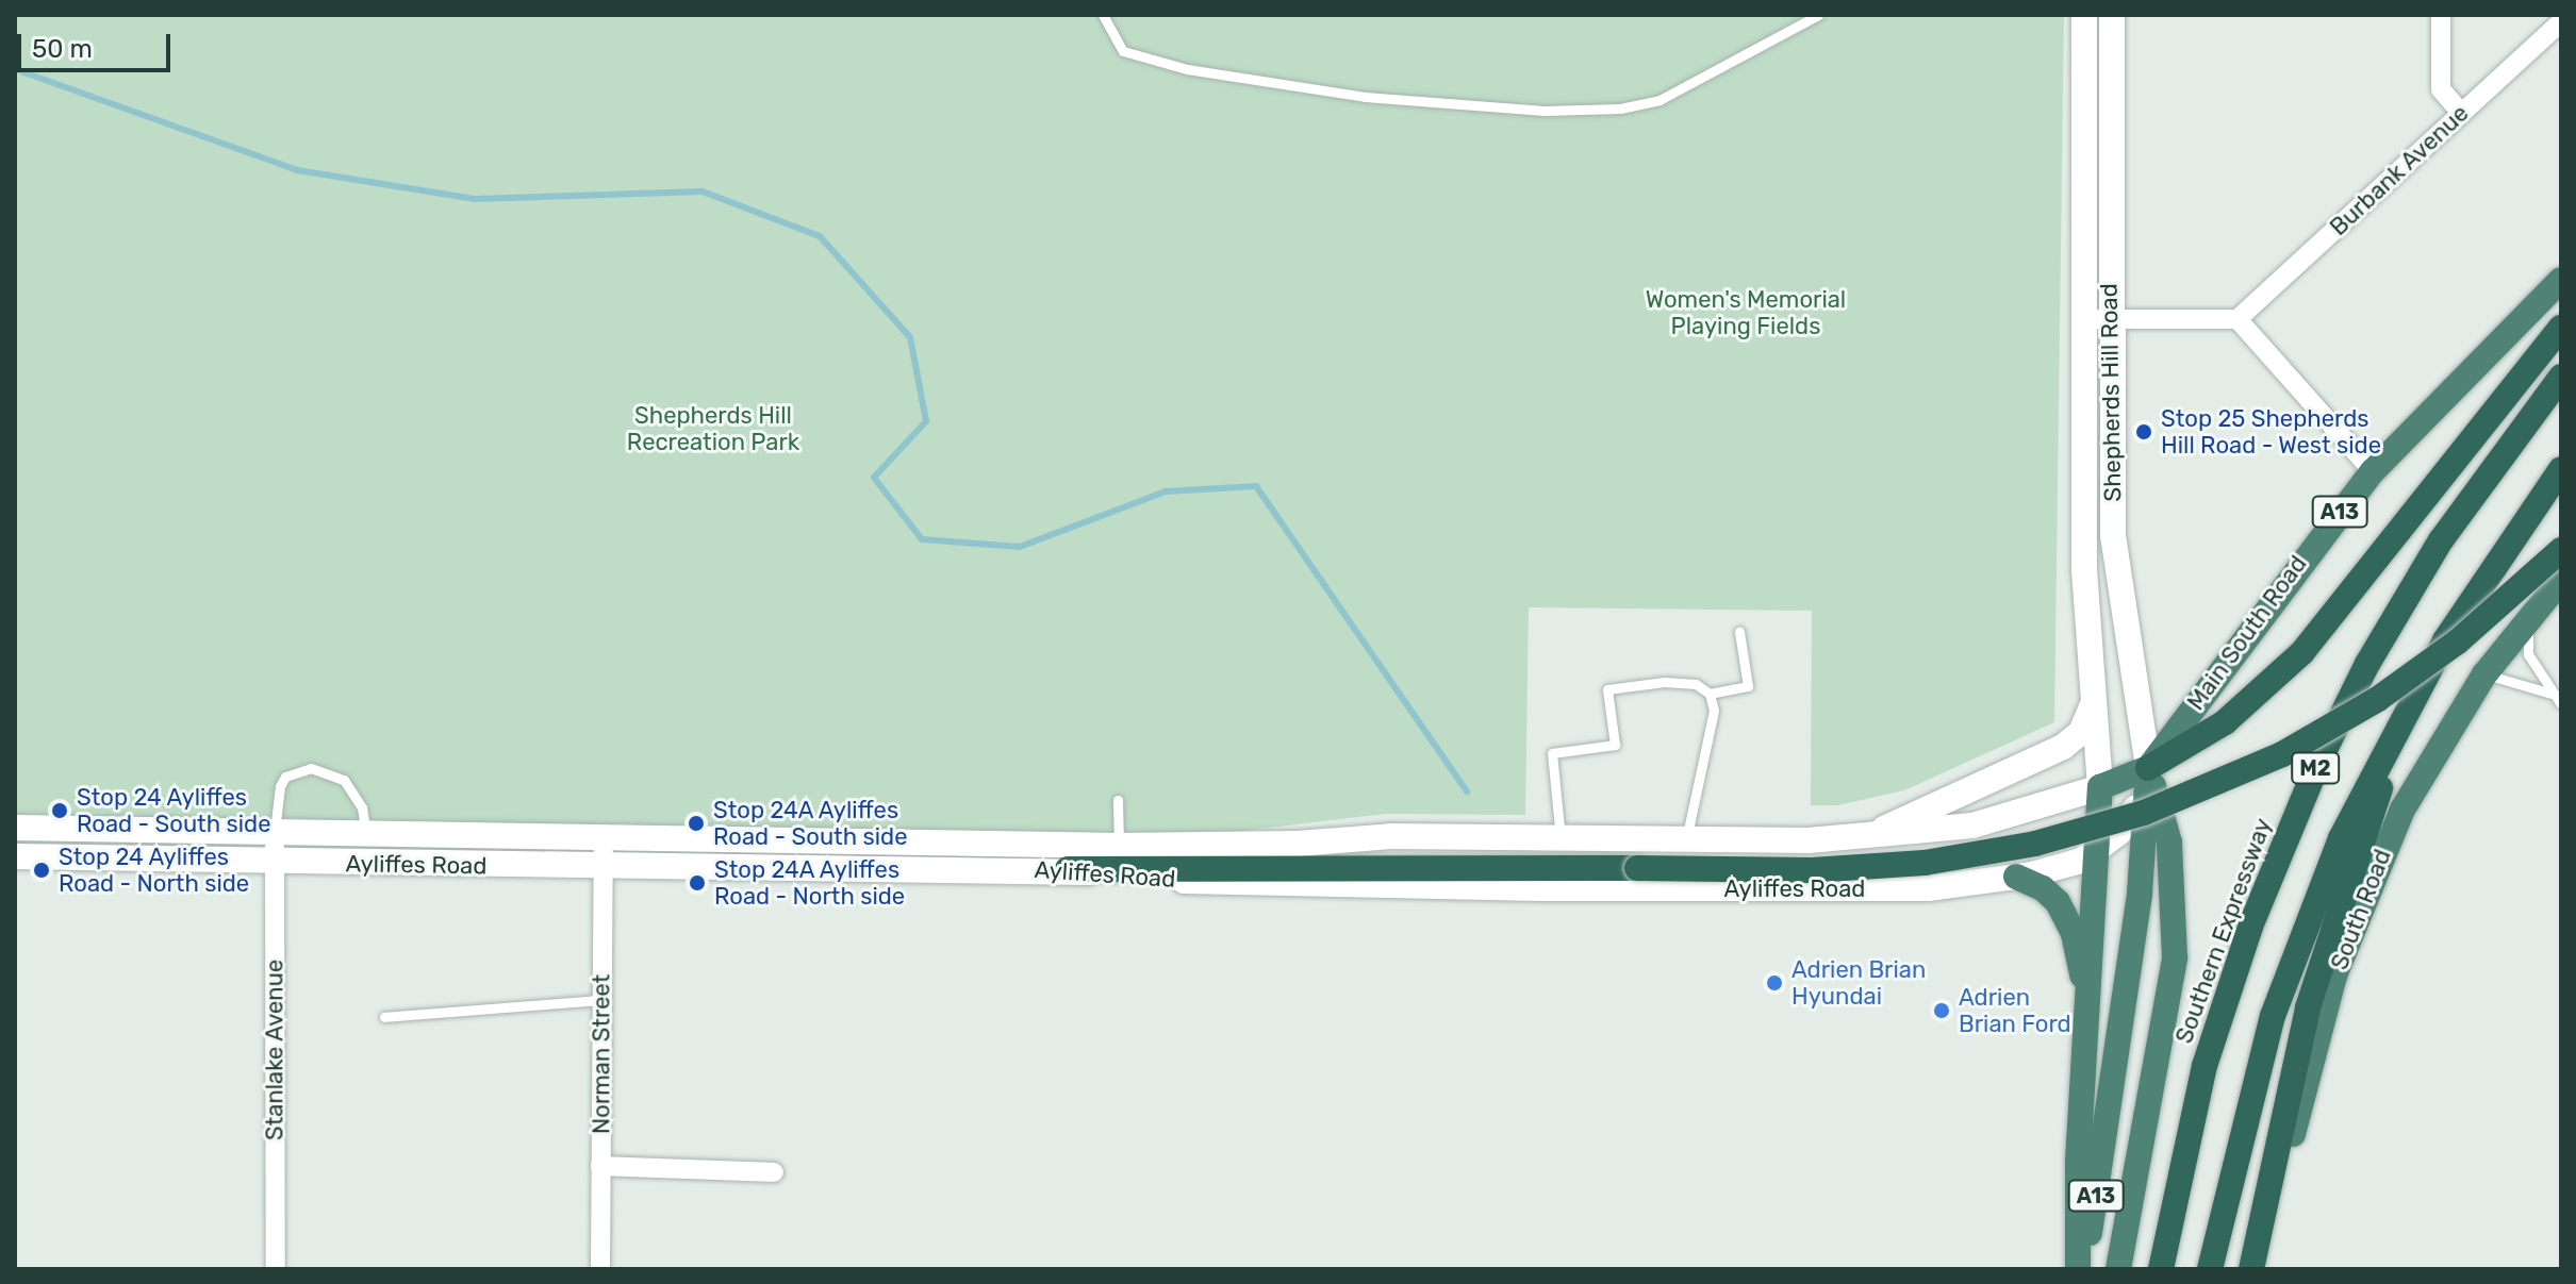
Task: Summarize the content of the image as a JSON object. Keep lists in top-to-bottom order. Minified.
{"streets":{"highway":["A13","Main South Road","M2","Ayliffes Road","South Road","Southern Expressway"],"main road":["Shepherds Hill Road"],"street":["Burbank Avenue","Stanlake Avenue","Norman Street"]},"crossings":[["Shepherds Hill Road","A13"],["Shepherds Hill Road","Main South Road"],["Shepherds Hill Road","Ayliffes Road"],["A13","Main South Road"],["A13","Ayliffes Road"],["Main South Road","Ayliffes Road"],["Ayliffes Road","Stanlake Avenue"],["Ayliffes Road","Norman Street"]],"parks":["Women's Memorial Playing Fields","Shepherds Hill Recreation Park"],"places":["Stop 25 Shepherds Hill Road - West side","Stop 24 Ayliffes Road - South side","Stop 24A Ayliffes Road - South side","Stop 24 Ayliffes Road - North side","Stop 24A Ayliffes Road - North side","Adrien Brian Hyundai","Adrien Brian Ford"],"scale_bar":"50 m"}
